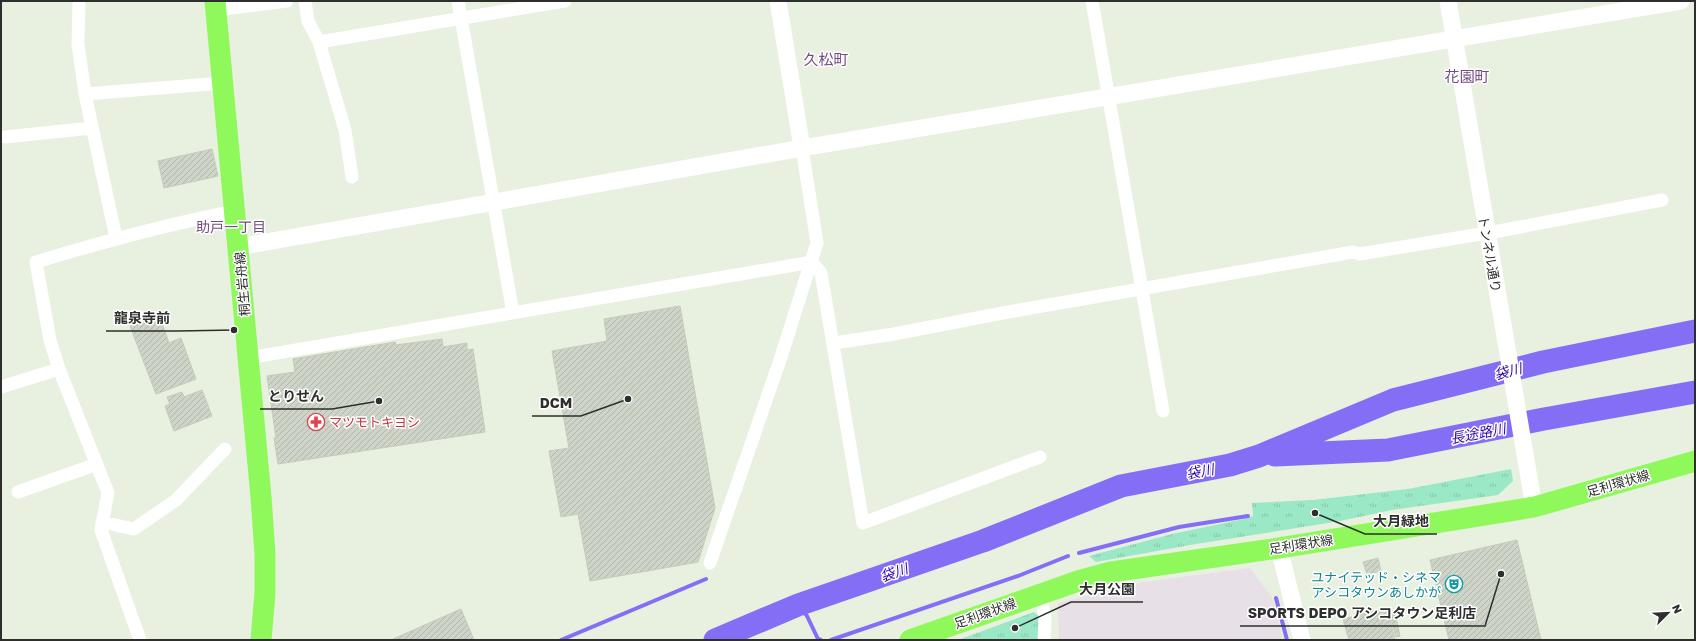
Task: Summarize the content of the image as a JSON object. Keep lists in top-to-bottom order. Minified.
{"streets":{"main road":["桐生岩舟線","足利環状線"],"street":["トンネル通り"]},"crossings":[["トンネル通り","足利環状線"]],"districts":["久松町","花園町","助戸一丁目"],"water":["袋川","長途路川"],"places":{"other":["龍泉寺前","DCM","とりせん","大月緑地","SPORTS DEPO アシコタウン足利店","大月公園"],"pharmacy":["マツモトキヨシ"],"theatre":["ユナイテッド・シネマ アシコタウンあしかが"]},"north":"top right"}
